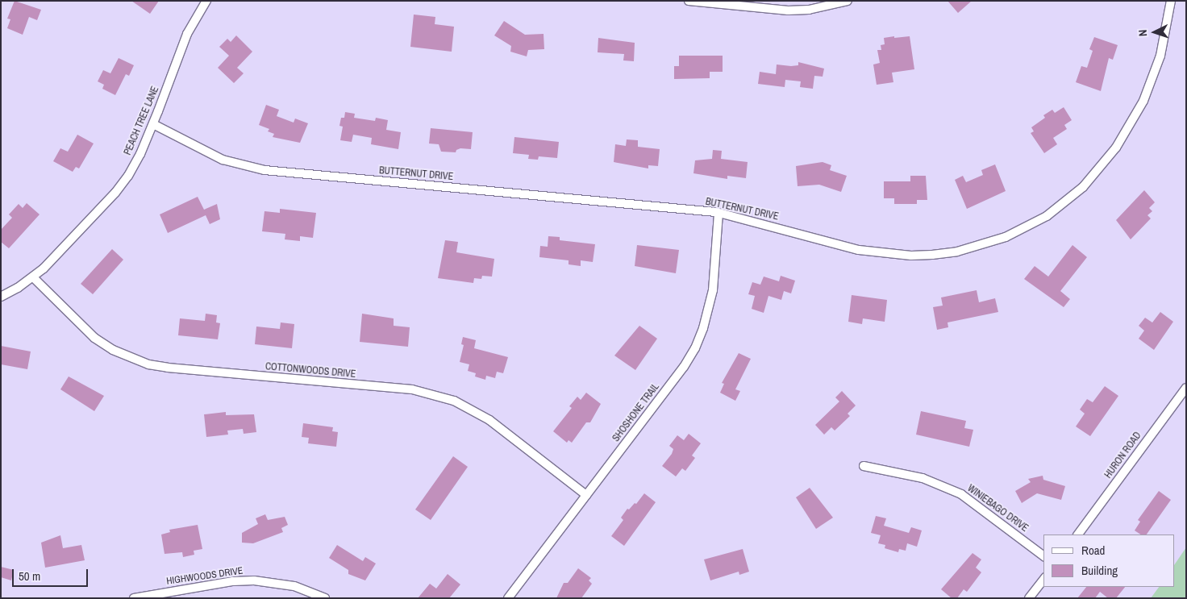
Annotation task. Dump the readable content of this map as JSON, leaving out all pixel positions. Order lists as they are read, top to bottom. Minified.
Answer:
{"streets":{"street":["PEACH TREE LANE","BUTTERNUT DRIVE","COTTONWOODS DRIVE","SHOSHONE TRAIL","HURON ROAD","WINIEBAGO DRIVE","HIGHWOODS DRIVE"]},"crossings":[["PEACH TREE LANE","BUTTERNUT DRIVE"],["PEACH TREE LANE","COTTONWOODS DRIVE"],["BUTTERNUT DRIVE","SHOSHONE TRAIL"],["COTTONWOODS DRIVE","SHOSHONE TRAIL"]],"legend":["Road","Building"],"scale_bar":"50 m","north":"left"}
